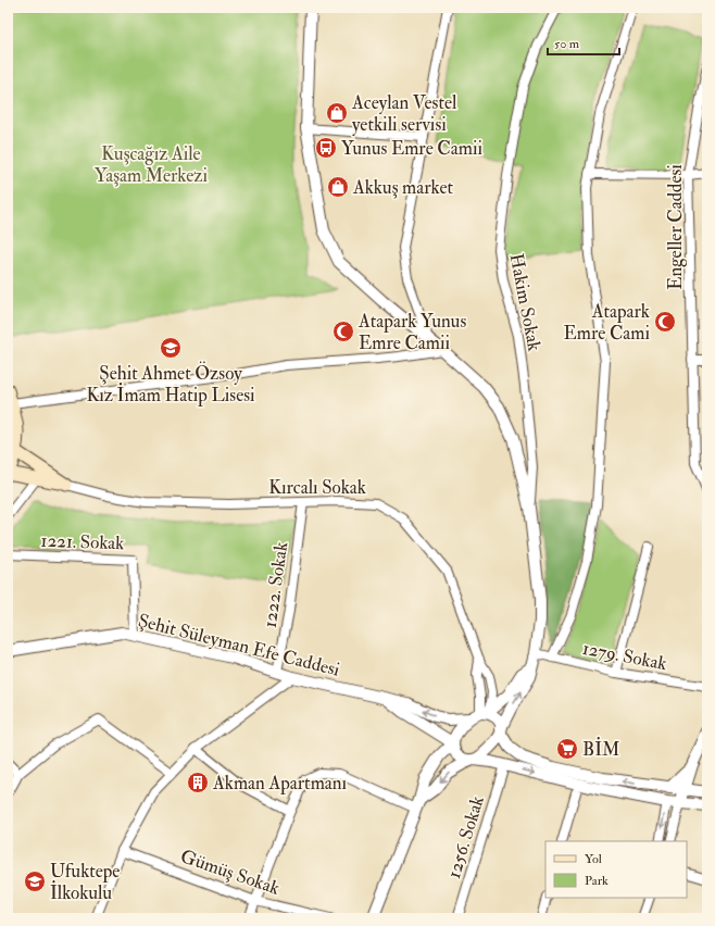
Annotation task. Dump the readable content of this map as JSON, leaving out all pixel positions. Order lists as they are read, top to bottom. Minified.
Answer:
{"streets":{"street":["Engeller Caddesi","Hakim Sokak","Kırcalı Sokak","1221. Sokak","1222. Sokak","Şehit Süleyman Efe Caddesi","1279. Sokak","1256. Sokak","Gümüş Sokak"]},"crossings":[["Kırcalı Sokak","1222. Sokak"],["Kırcalı Sokak","Şehit Süleyman Efe Caddesi"],["1221. Sokak","Şehit Süleyman Efe Caddesi"],["1222. Sokak","Şehit Süleyman Efe Caddesi"]],"parks":["Kuşcağız Aile Yaşam Merkezi"],"places":{"shop":["Aceylan Vestel yetkili servisi","Akkuş market"],"bus stop":["Yunus Emre Camii"],"mosque":["Atapark Emre Cami","Atapark Yunus Emre Camii"],"school or university":["Şehit Ahmet Özsoy Kız İmam Hatip Lisesi","Ufuktepe İlkokulu"],"supermarket":["BİM"],"building":["Akman Apartmanı"]},"legend":["Yol","Park"],"scale_bar":"50 m"}
